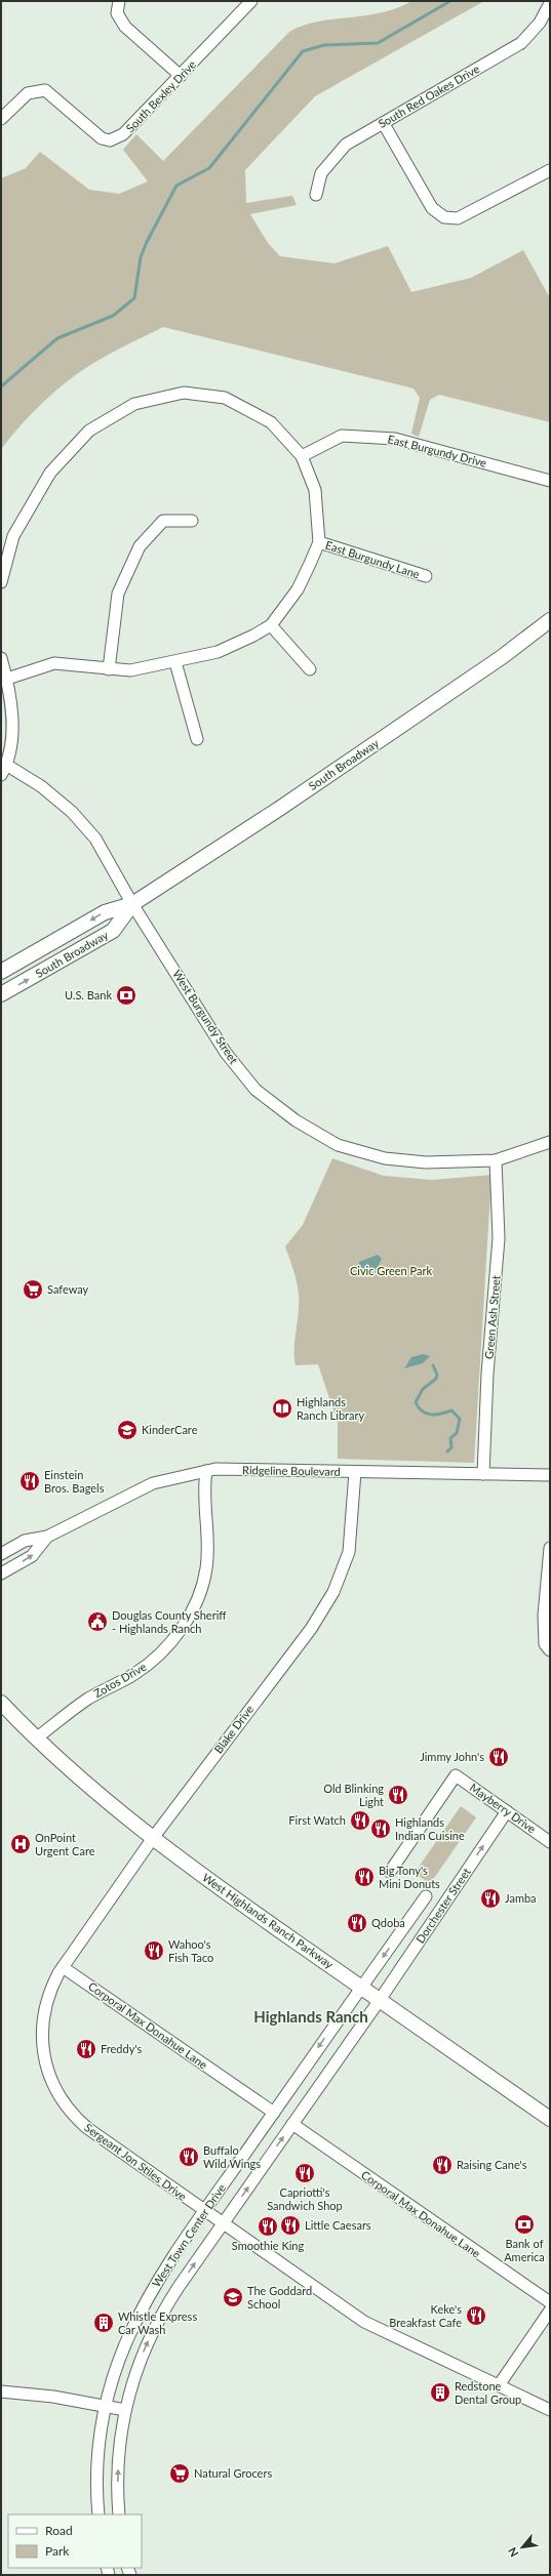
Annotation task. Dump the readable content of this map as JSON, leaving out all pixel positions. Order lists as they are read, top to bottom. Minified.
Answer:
{"streets":{"main road":["South Broadway","West Highlands Ranch Parkway"],"street":["South Bexley Drive","South Red Oakes Drive","East Burgundy Drive","East Burgundy Lane","West Burgundy Street","Green Ash Street","Ridgeline Boulevard","Zotos Drive","Blake Drive","Mayberry Drive","Dorchester Street","Corporal Max Donahue Lane","Sergeant Jon Stiles Drive","West Town Center Drive"]},"crossings":[["South Broadway","West Burgundy Street"],["West Burgundy Street","Green Ash Street"],["Green Ash Street","Ridgeline Boulevard"],["Ridgeline Boulevard","Zotos Drive"],["Ridgeline Boulevard","Blake Drive"],["Zotos Drive","West Highlands Ranch Parkway"],["Blake Drive","West Highlands Ranch Parkway"],["Blake Drive","Corporal Max Donahue Lane"],["Blake Drive","Sergeant Jon Stiles Drive"],["Mayberry Drive","Dorchester Street"],["Dorchester Street","West Highlands Ranch Parkway"],["Dorchester Street","West Town Center Drive"],["West Highlands Ranch Parkway","West Town Center Drive"],["Corporal Max Donahue Lane","Sergeant Jon Stiles Drive"],["Corporal Max Donahue Lane","West Town Center Drive"],["Sergeant Jon Stiles Drive","West Town Center Drive"]],"districts":["Highlands Ranch"],"parks":["Civic Green Park"],"places":{"bank":["U.S. Bank","Bank of America"],"supermarket":["Safeway","Natural Grocers"],"library":["Highlands Ranch Library"],"school or university":["KinderCare","The Goddard School"],"restaurant":["Einstein Bros. Bagels","Jimmy John's","Old Blinking Light","First Watch","Highlands Indian Cuisine","Big Tony's Mini Donuts","Jamba","Qdoba","Wahoo's Fish Taco","Freddy's","Buffalo Wild Wings","Raising Cane's","Capriotti's Sandwich Shop","Little Caesars","Smoothie King","Keke's Breakfast Cafe"],"public building":["Douglas County Sheriff - Highlands Ranch"],"hospital":["OnPoint Urgent Care"],"building":["Whistle Express Car Wash","Redstone Dental Group"]},"legend":["Road","Park"],"north":"bottom left"}
